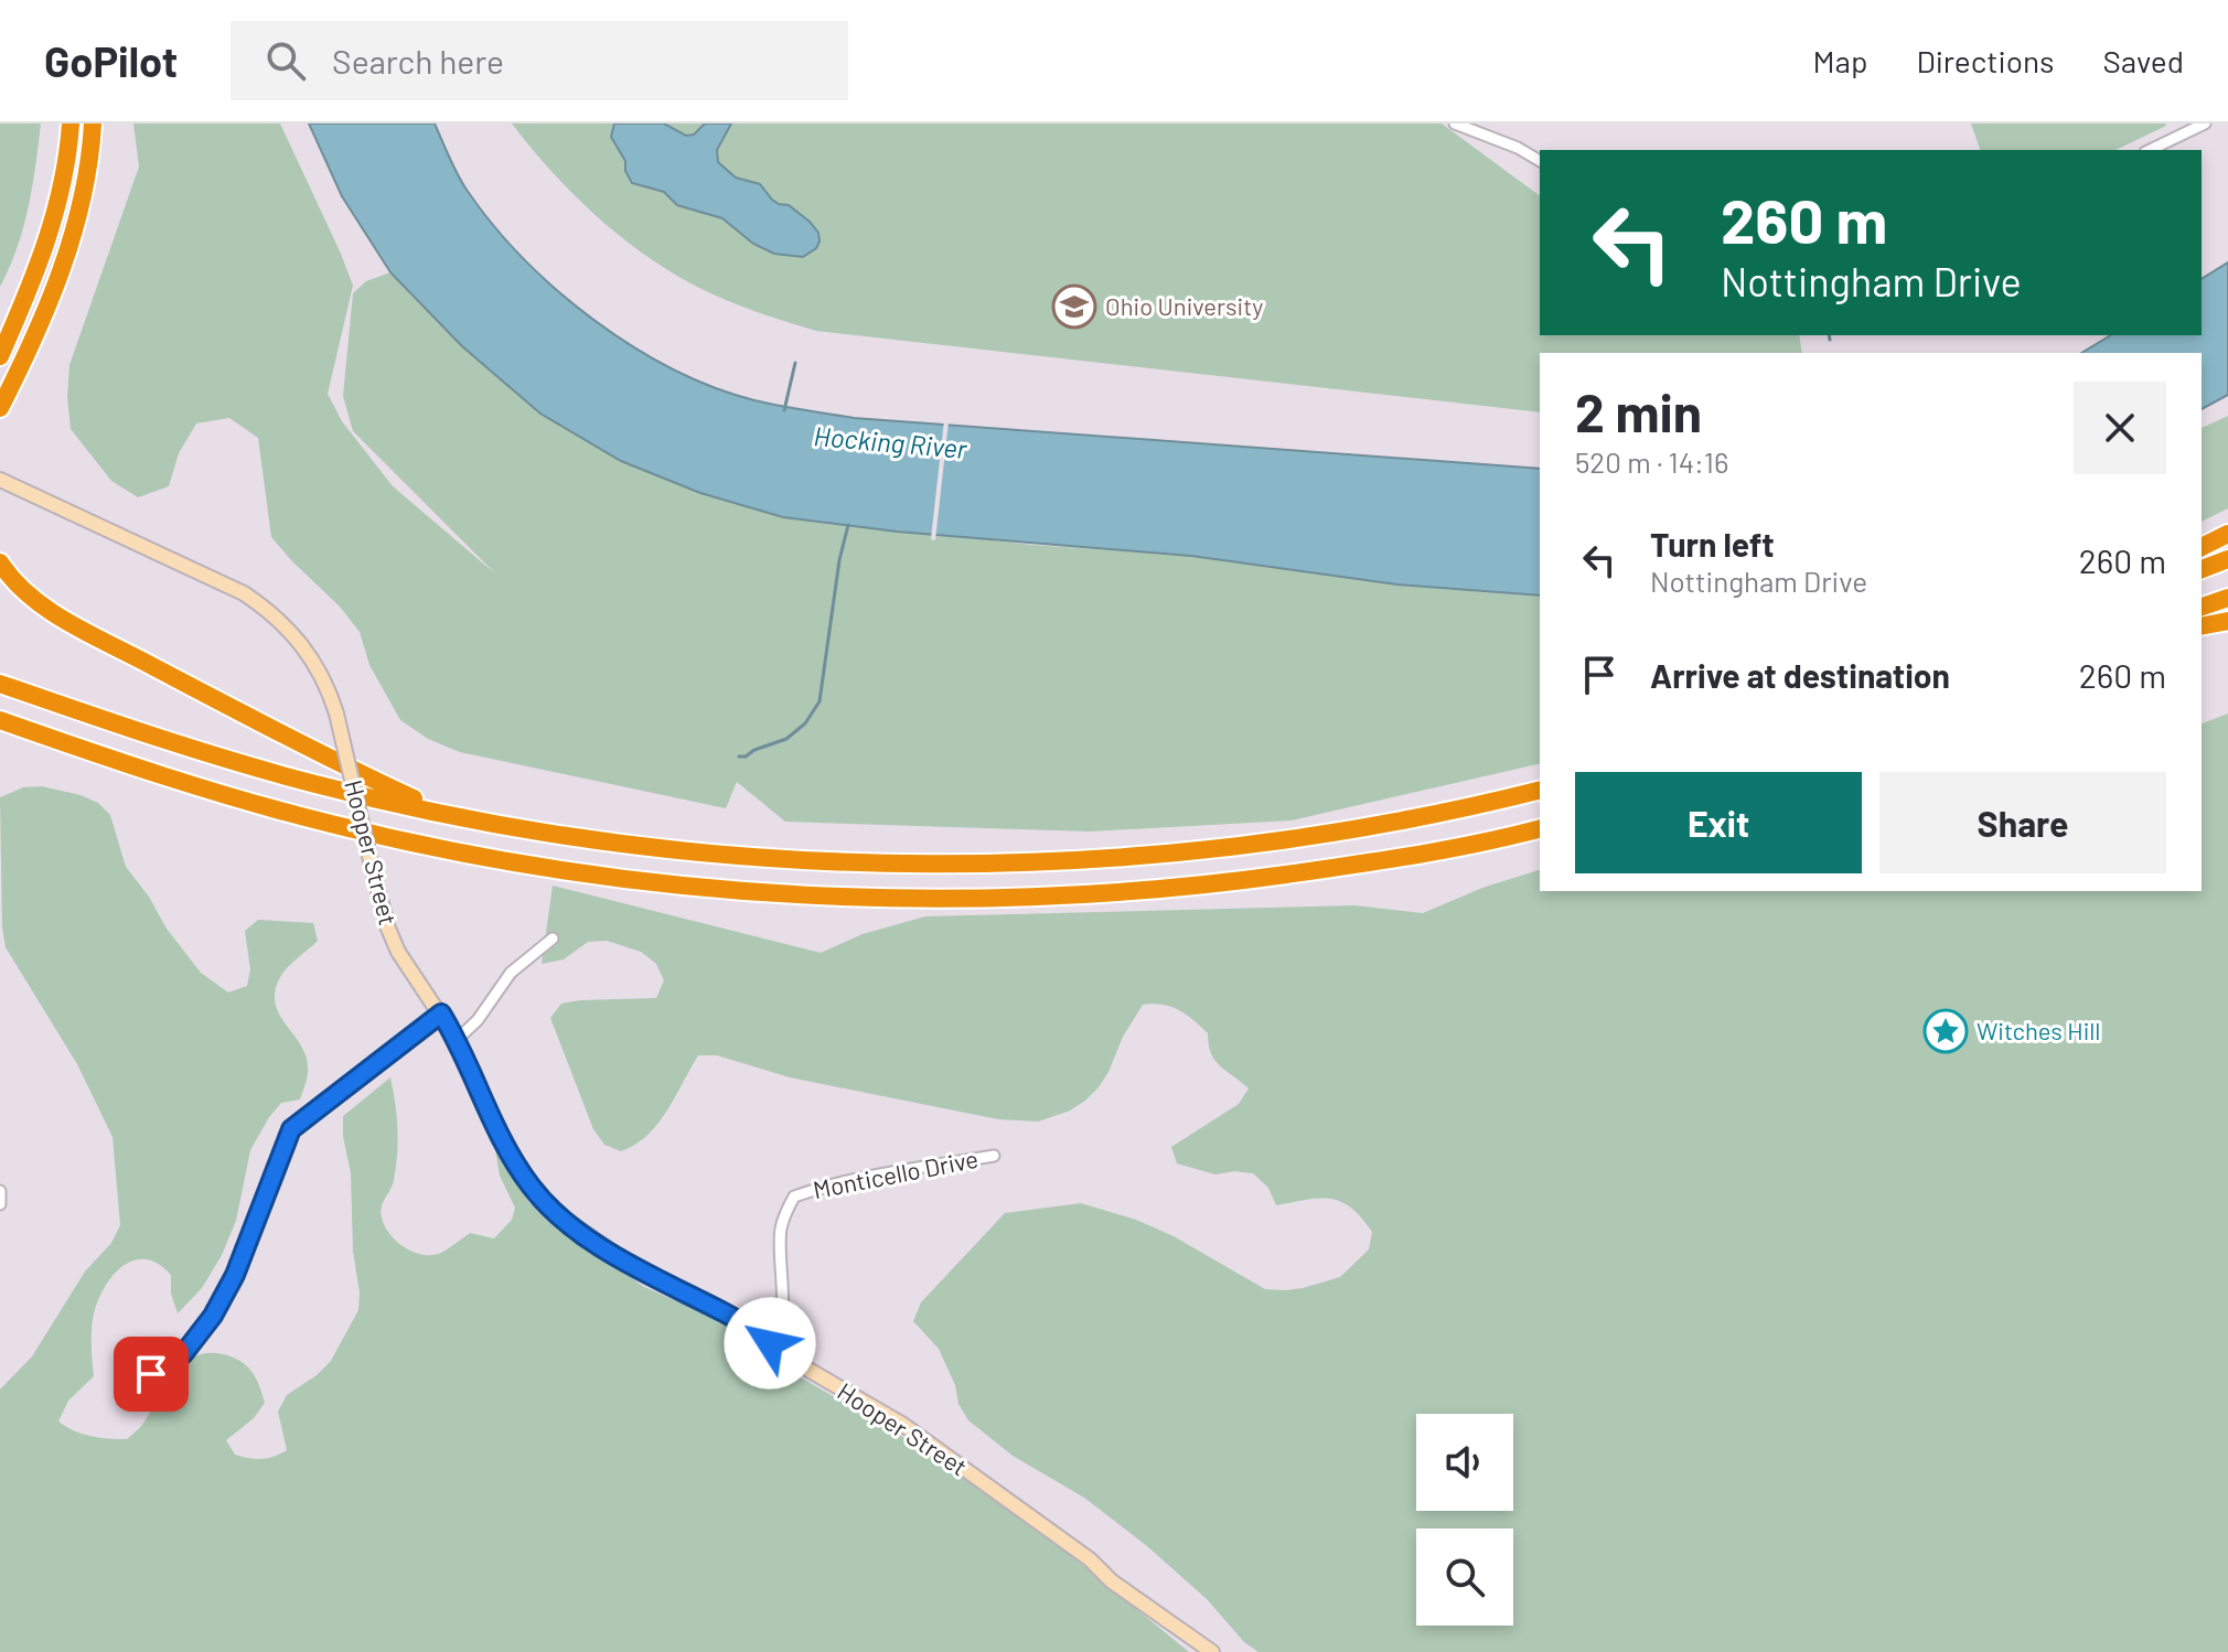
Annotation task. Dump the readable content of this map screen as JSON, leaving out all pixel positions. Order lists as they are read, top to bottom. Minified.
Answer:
{"streets":{"street":["Hooper Street","Monticello Drive"]},"crossings":[["Hooper Street","Monticello Drive"]],"water":["Hocking River"],"places":{"school or university":["Ohio University"],"place":["Witches Hill"]},"page":{"header":"GoPilot","search":"Search here","nav":["Map","Directions","Saved"],"turn":["260 m","Nottingham Drive"],"heading":["2 min","520 m · 14:16"],"list":[{"name":"Turn left","note":"Nottingham Drive","value":"260 m"},{"name":"Arrive at destination","value":"260 m"}],"buttons":["Exit","Share"]}}
